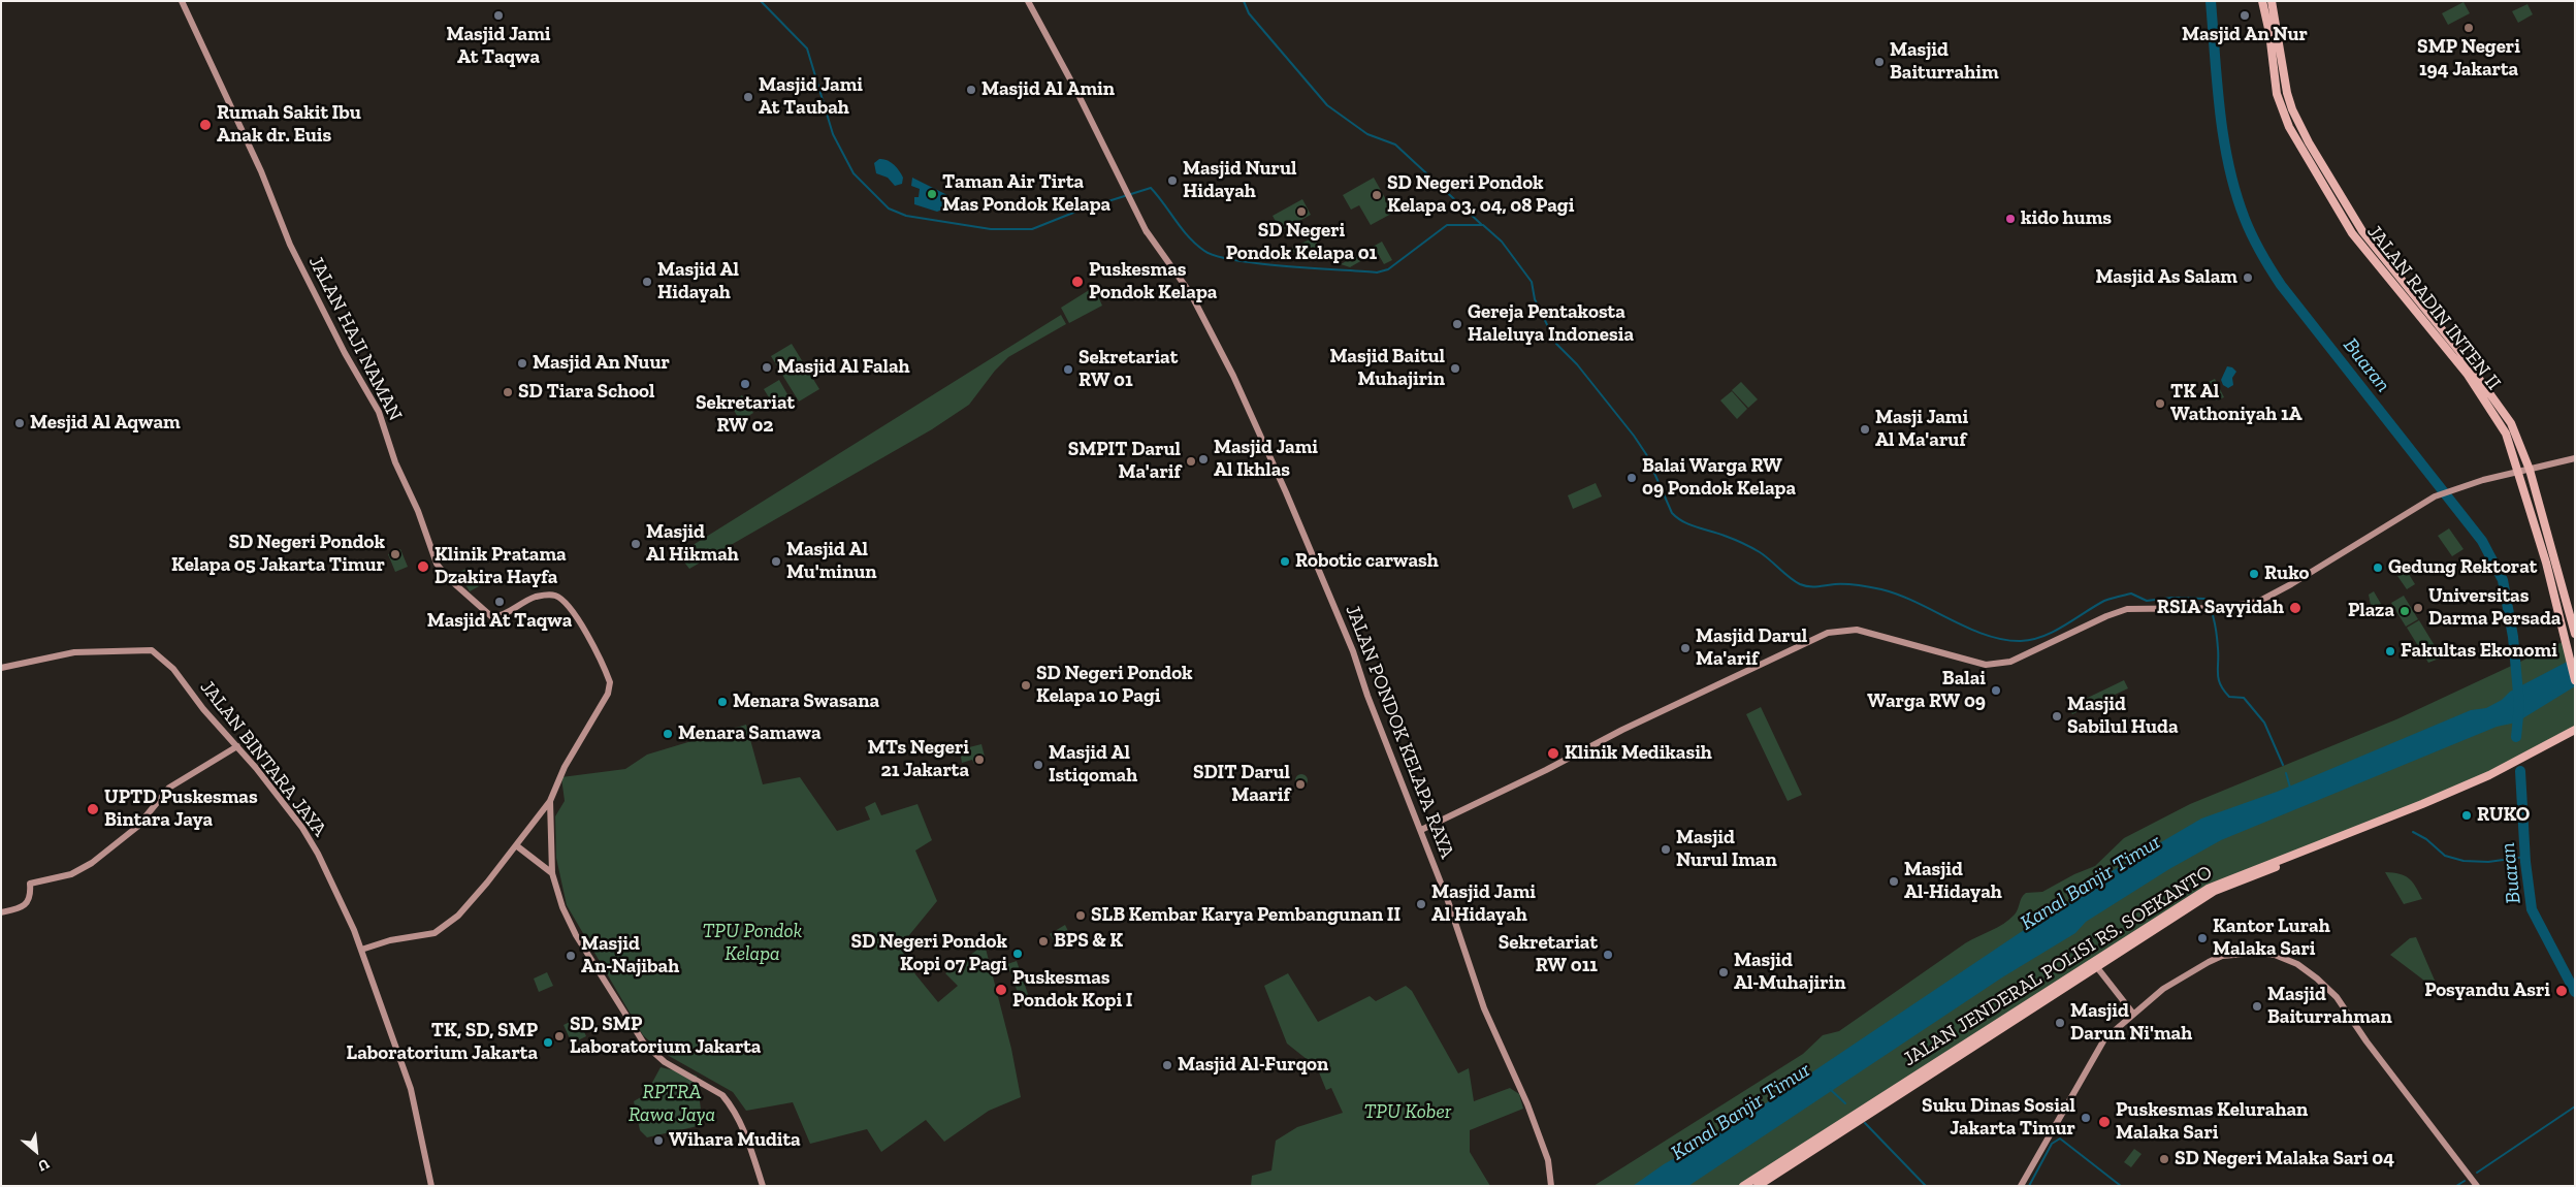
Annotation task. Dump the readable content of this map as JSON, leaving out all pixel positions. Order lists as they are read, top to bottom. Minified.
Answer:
{"streets":{"main road":["JALAN RADIN INTEN II","JALAN JENDERAL POLISI RS. SOEKANTO"],"street":["JALAN HAJI NAMAN","JALAN PONDOK KELAPA RAYA","JALAN BINTARA JAYA"]},"crossings":[["JALAN HAJI NAMAN","JALAN BINTARA JAYA"]],"water":["Buaran","Kanal Banjir Timur"],"parks":["TPU Pondok Kelapa","RPTRA Rawa Jaya","TPU Kober"],"places":["Masjid Jami At Taqwa","Masjid An Nur","SMP Negeri 194 Jakarta","Masjid Baiturrahim","Masjid Al Amin","Masjid Jami At Taubah","Rumah Sakit Ibu Anak dr. Euis","Masjid Nurul Hidayah","Taman Air Tirta Mas Pondok Kelapa","SD Negeri Pondok Kelapa 03, 04, 08 Pagi","SD Negeri Pondok Kelapa 01","kido hums","Masjid As Salam","Masjid Al Hidayah","Puskesmas Pondok Kelapa","Gereja Pentakosta Haleluya Indonesia","Masjid An Nuur","Masjid Al Falah","Masjid Baitul Muhajirin","Sekretariat RW 01","Sekretariat RW 02","SD Tiara School","TK Al Wathoniyah 1A","Mesjid Al Aqwam","Masji Jami Al Ma'aruf","Masjid Jami Al Ikhlas","SMPIT Darul Ma'arif","Balai Warga RW 09 Pondok Kelapa","Masjid Al Hikmah","SD Negeri Pondok Kelapa 05 Jakarta Timur","Masjid Al Mu'minun","Robotic carwash","Klinik Pratama Dzakira Hayfa","Gedung Rektorat","Ruko","Masjid At Taqwa","RSIA Sayyidah","Universitas Darma Persada","Plaza","Masjid Darul Ma'arif","Fakultas Ekonomi","SD Negeri Pondok Kelapa 10 Pagi","Balai Warga RW 09","Menara Swasana","Masjid Sabilul Huda","Menara Samawa","Klinik Medikasih","MTs Negeri 21 Jakarta","Masjid Al Istiqomah","SDIT Darul Maarif","UPTD Puskesmas Bintara Jaya","RUKO","Masjid Nurul Iman","Masjid Al-Hidayah","Masjid Jami Al Hidayah","SLB Kembar Karya Pembangunan II","Kantor Lurah Malaka Sari","BPS & K","SD Negeri Pondok Kopi 07 Pagi","Sekretariat RW 011","Masjid An-Najibah","Masjid Al-Muhajirin","Puskesmas Pondok Kopi I","Posyandu Asri","Masjid Baiturrahman","Masjid Darun Ni'mah","SD, SMP Laboratorium Jakarta","TK, SD, SMP Laboratorium Jakarta","Masjid Al-Furqon","Suku Dinas Sosial Jakarta Timur","Puskesmas Kelurahan Malaka Sari","Wihara Mudita","SD Negeri Malaka Sari 04"],"north":"bottom right"}
